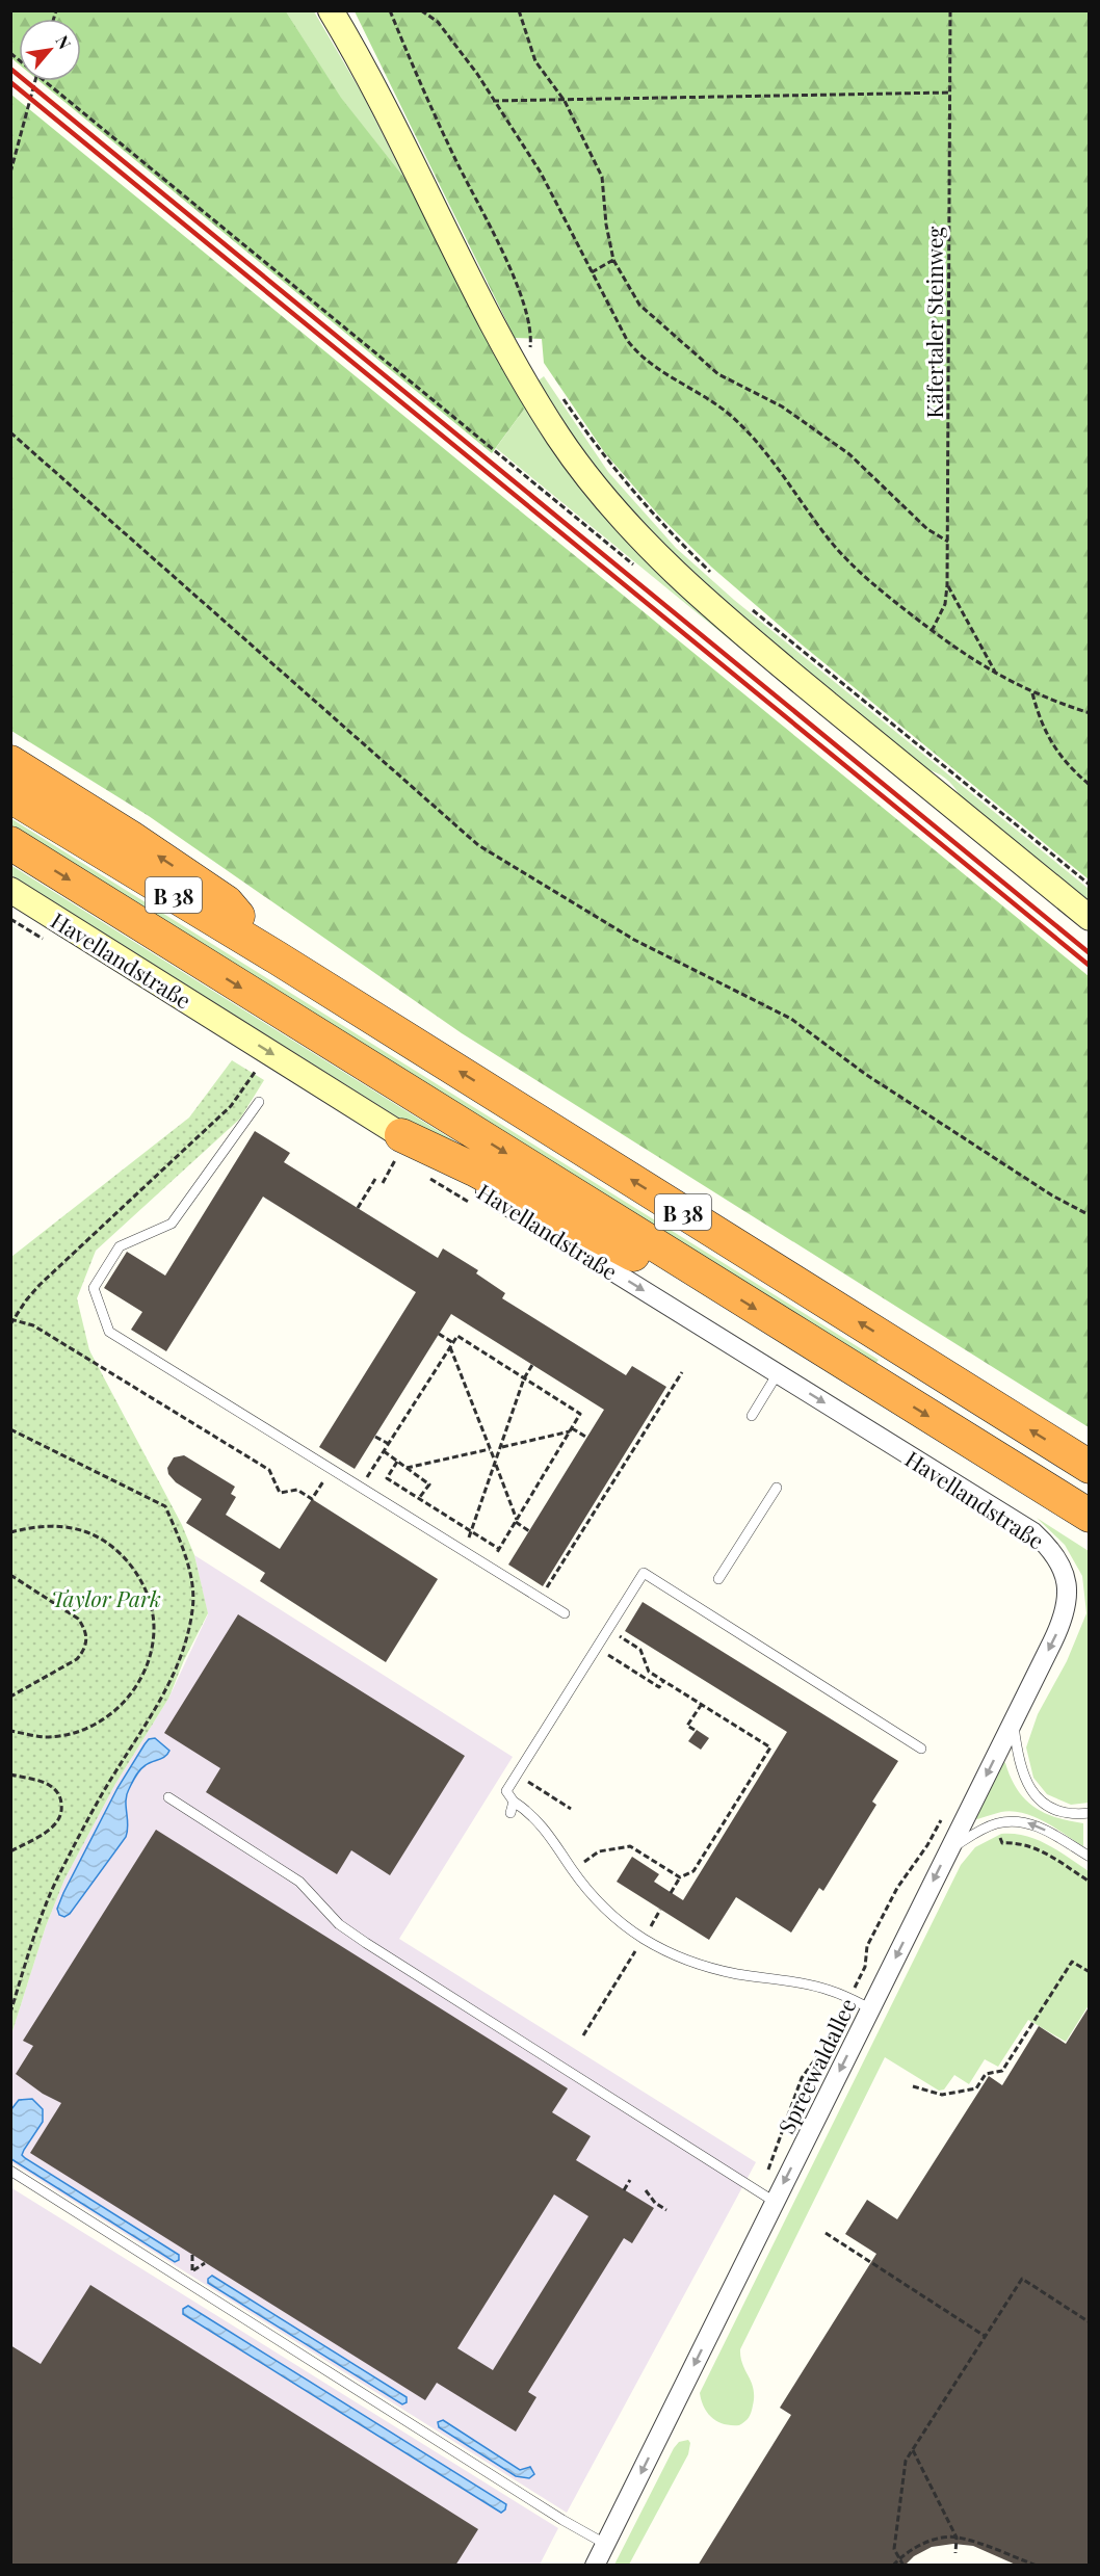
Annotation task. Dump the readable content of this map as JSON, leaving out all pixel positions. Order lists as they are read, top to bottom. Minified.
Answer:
{"streets":{"highway":["B 38"],"main road":["Havellandstraße"],"street":["Spreewaldallee"],"path":["Käfertaler Steinweg"]},"crossings":[["Havellandstraße","Spreewaldallee"]],"one_way":["Havellandstraße","Spreewaldallee"],"parks":["Taylor Park"],"north":"top right"}
